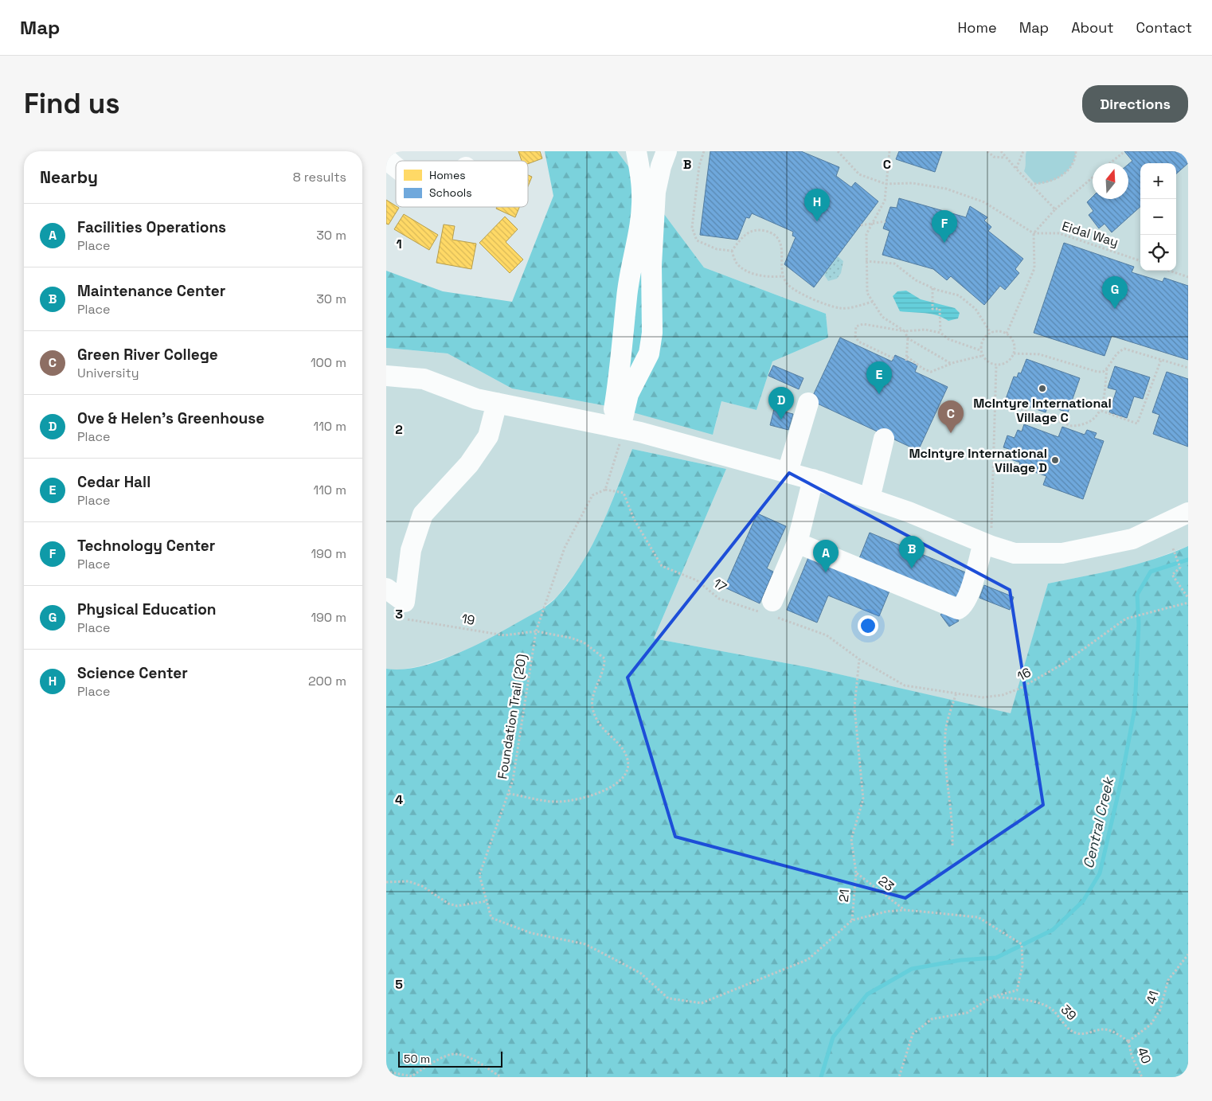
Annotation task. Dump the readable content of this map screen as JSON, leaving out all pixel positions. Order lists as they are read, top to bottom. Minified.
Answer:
{"streets":{"path":["Eidal Way","17","19","16","Foundation Trail (20)","23","21","41","39","40"]},"crossings":[["17","16"],["17","Foundation Trail (20)"],["17","21"],["19","Foundation Trail (20)"],["16","21"],["Foundation Trail (20)","21"],["23","21"],["41","39"],["41","40"],["39","40"]],"water":["Central Creek"],"places":["McIntyre International Village C","McIntyre International Village D"],"legend":["Homes","Schools"],"scale_bar":"50 m","north":"top","page":{"header":"Map","nav":["Home","Map","About","Contact"],"buttons":"Directions","title":"Find us","heading":["Nearby","8 results"],"map_buttons":["+","−"],"pins":["H","F","G","E","D","C","B","A"],"list":[{"mark":"A","name":"Facilities Operations","note":"Place","value":"30 m"},{"mark":"B","name":"Maintenance Center","note":"Place","value":"30 m"},{"mark":"C","name":"Green River College","note":"University","value":"100 m"},{"mark":"D","name":"Ove & Helen's Greenhouse","note":"Place","value":"110 m"},{"mark":"E","name":"Cedar Hall","note":"Place","value":"110 m"},{"mark":"F","name":"Technology Center","note":"Place","value":"190 m"},{"mark":"G","name":"Physical Education","note":"Place","value":"190 m"},{"mark":"H","name":"Science Center","note":"Place","value":"200 m"}],"scale":"50 m"},"grid":{"columns":["B","C"],"rows":["1","2","3","4","5"]}}
